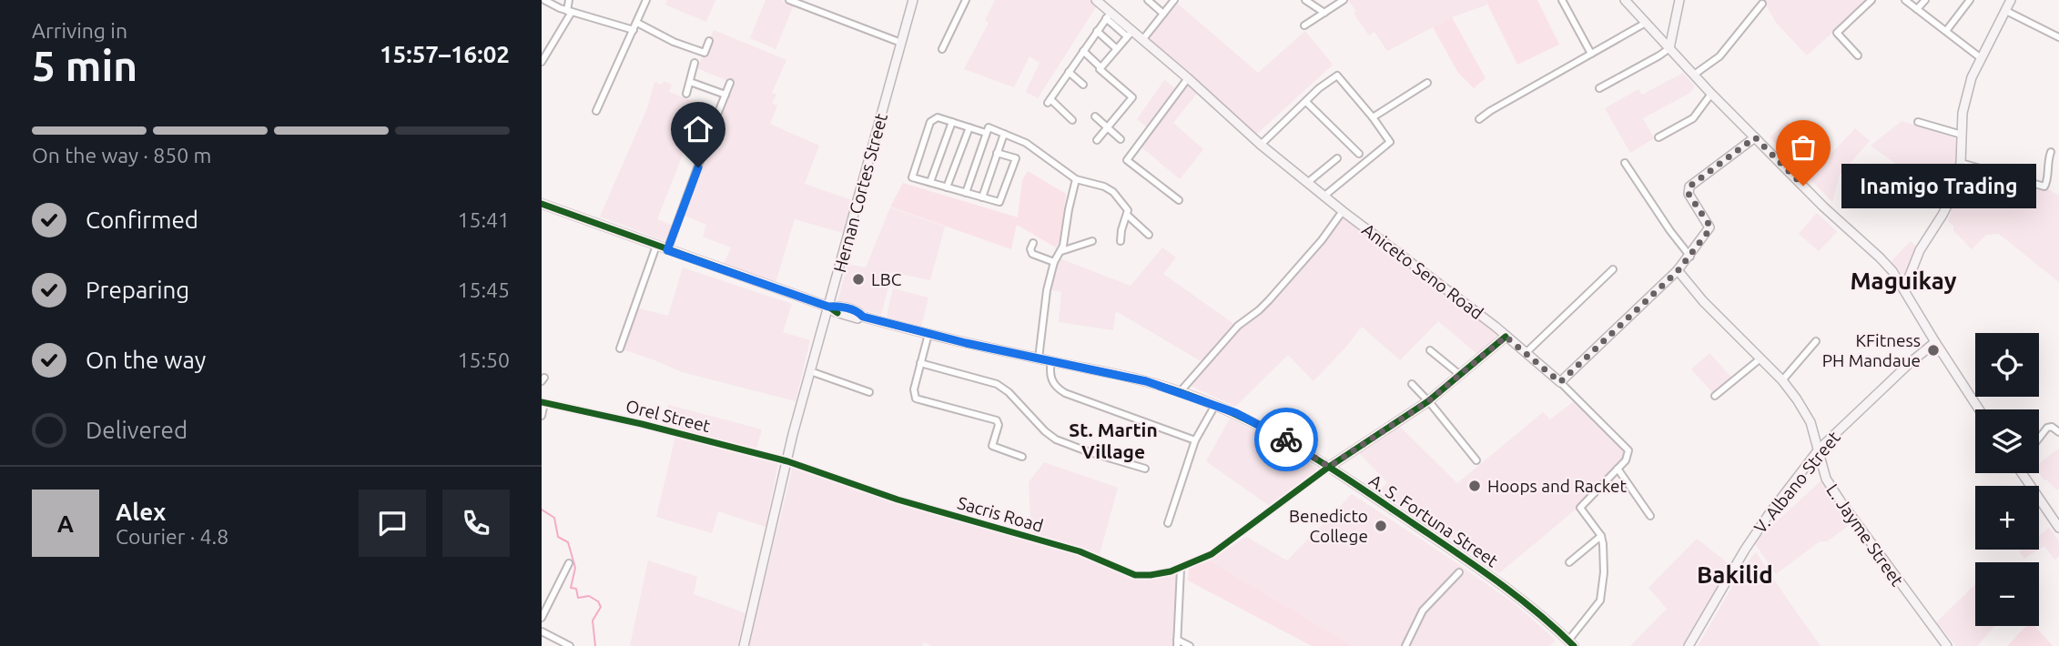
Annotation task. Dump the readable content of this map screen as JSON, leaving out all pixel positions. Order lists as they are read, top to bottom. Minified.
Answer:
{"streets":{"main road":["Hernan Cortes Street","Aniceto Seno Road","V. Albano Street","A. S. Fortuna Street","L. Jayme Street"],"street":["Orel Street","Sacris Road"]},"crossings":[["Hernan Cortes Street","Orel Street"],["Hernan Cortes Street","Sacris Road"],["Hernan Cortes Street","A. S. Fortuna Street"],["Orel Street","Sacris Road"],["V. Albano Street","L. Jayme Street"],["Sacris Road","A. S. Fortuna Street"]],"districts":["Maguikay","St. Martin Village","Bakilid"],"places":["Inamigo Trading","LBC","KFitness PH Mandaue","Hoops and Racket","Benedicto College"],"page":{"heading":["5 min","Arriving in","15:57–16:02"],"panel":["Alex","Courier · 4.8"],"bar":"On the way · 850 m","bubble":"Inamigo Trading","list":[["Confirmed","15:41"],["Preparing","15:45"],["On the way","15:50"],"Delivered"],"map_buttons":["+","−"],"round":"A"}}
